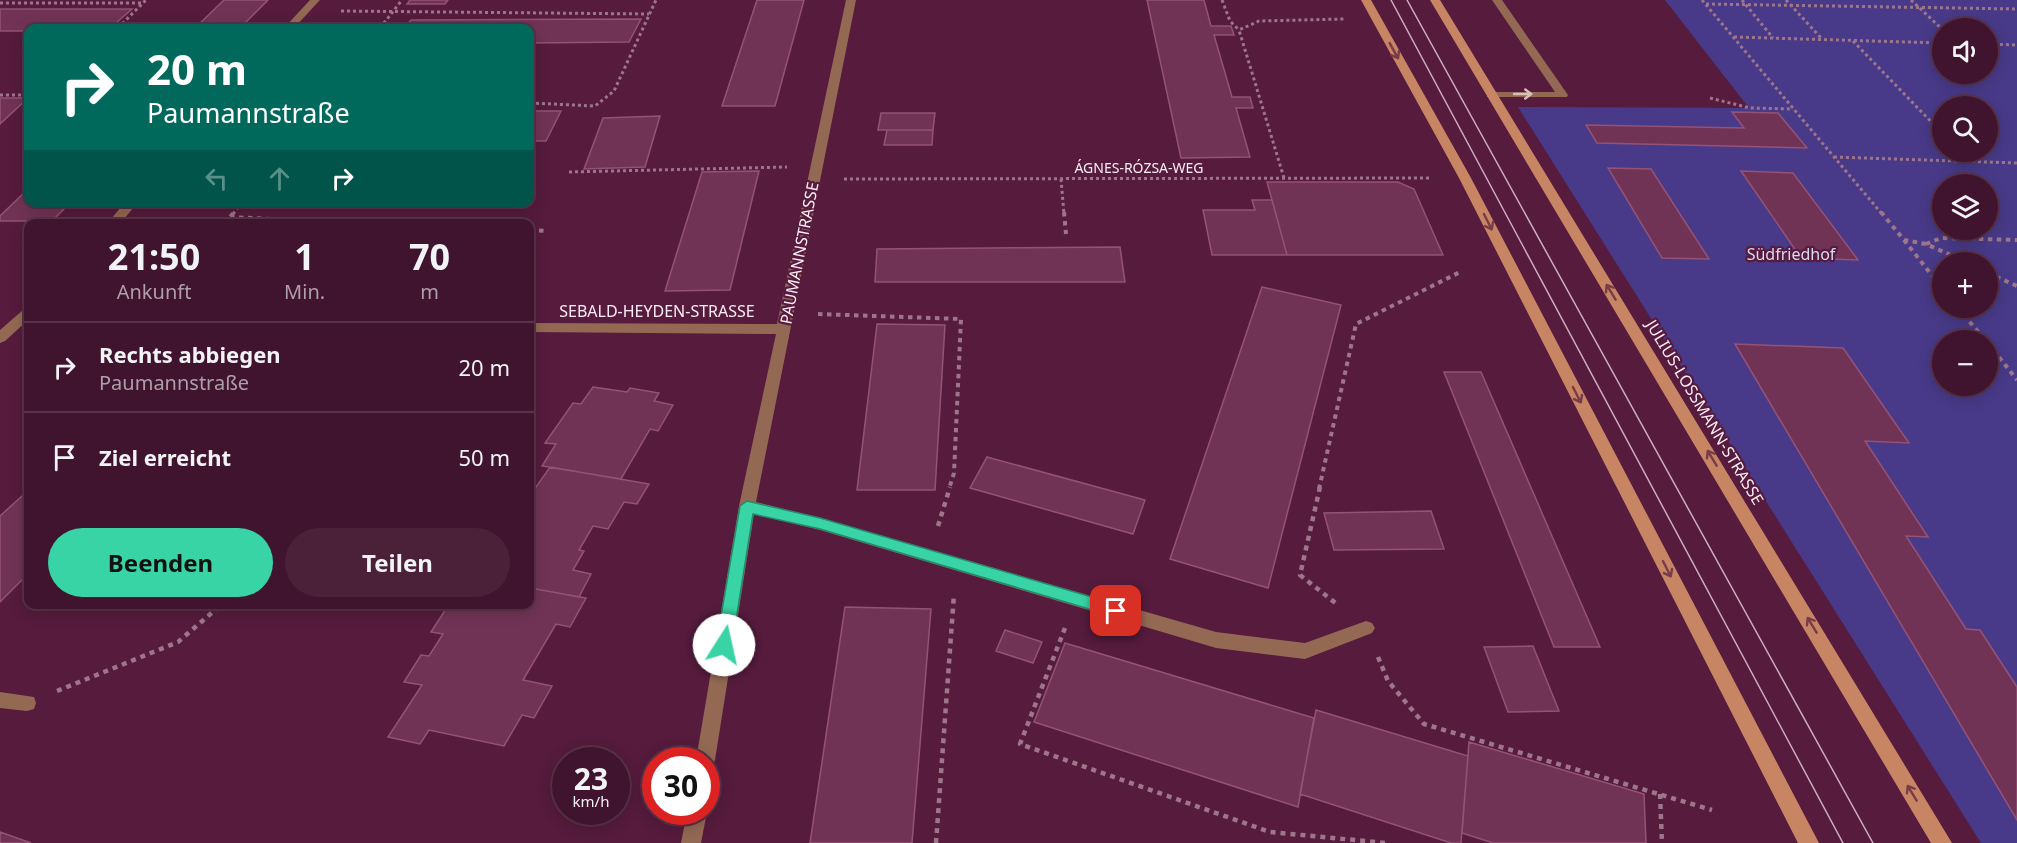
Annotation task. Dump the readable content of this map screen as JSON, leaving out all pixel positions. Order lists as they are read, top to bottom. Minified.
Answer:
{"streets":{"main road":["JULIUS-LOSSMANN-STRASSE"],"street":["PAUMANNSTRASSE","SEBALD-HEYDEN-STRASSE"],"path":["ÁGNES-RÓZSA-WEG"]},"crossings":[["ÁGNES-RÓZSA-WEG","PAUMANNSTRASSE"],["PAUMANNSTRASSE","SEBALD-HEYDEN-STRASSE"]],"parks":["Südfriedhof"],"page":{"map_buttons":["+","−"],"turn":["20 m","Paumannstraße"],"eta":["21:50","Ankunft","1","Min.","70","m"],"list":[{"name":"Rechts abbiegen","note":"Paumannstraße","value":"20 m"},{"name":"Ziel erreicht","value":"50 m"}],"buttons":["Beenden","Teilen"],"speed":"23 km/h","limit":"30"}}
